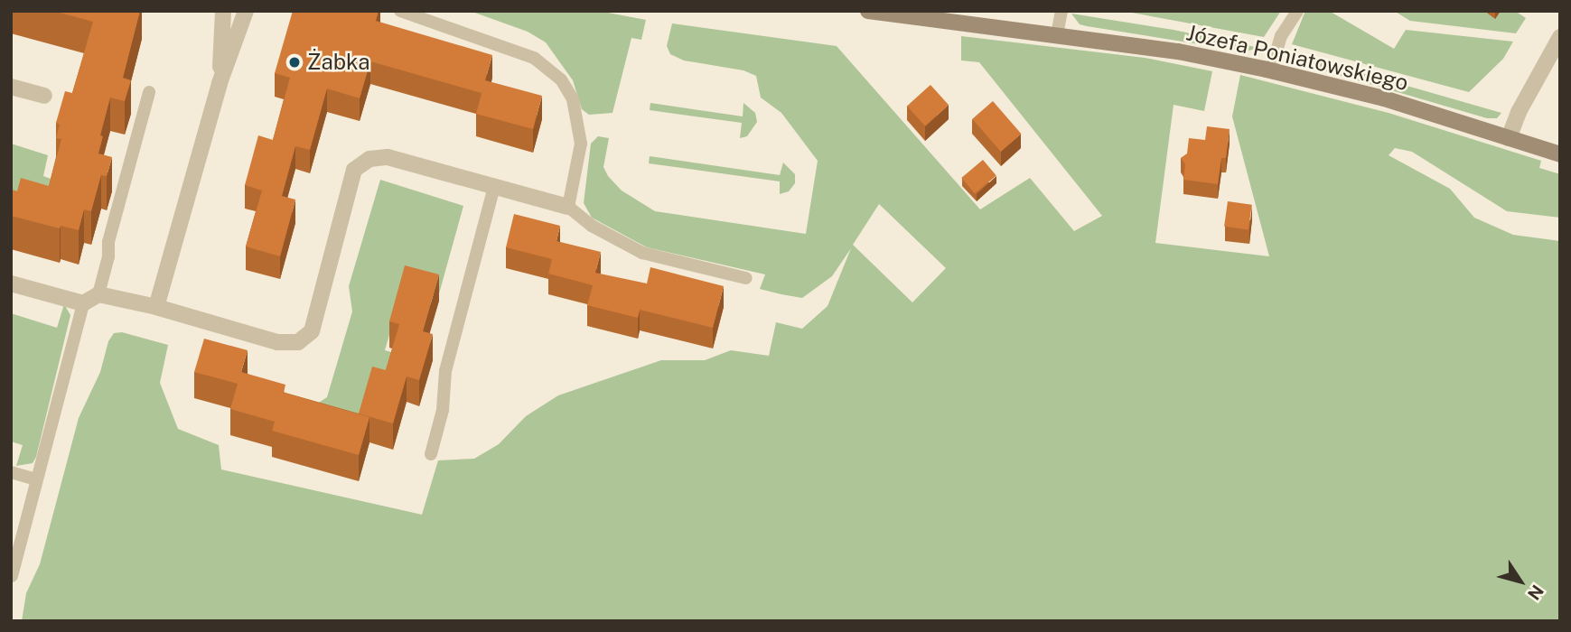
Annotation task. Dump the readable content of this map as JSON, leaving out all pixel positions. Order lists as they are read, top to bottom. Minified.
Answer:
{"streets":{"street":["Józefa Poniatowskiego"]},"places":["Żabka"],"north":"bottom right"}
